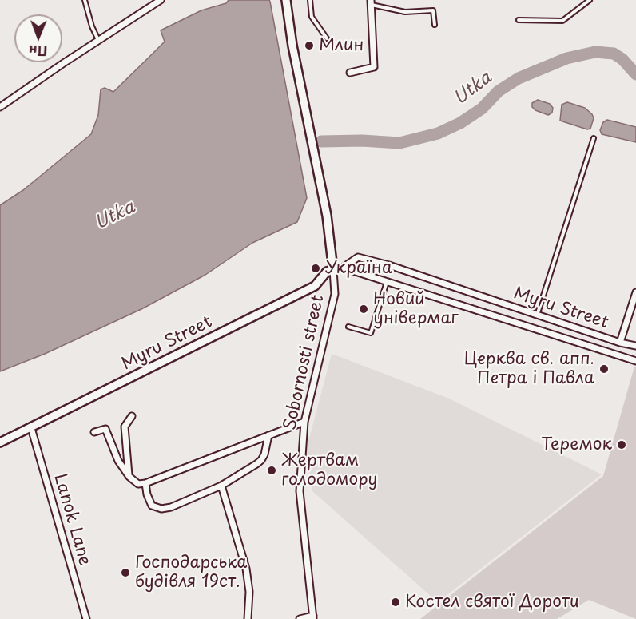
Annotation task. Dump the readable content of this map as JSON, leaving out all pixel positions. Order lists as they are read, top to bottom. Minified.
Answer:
{"streets":{"main road":["Myru Street","Sobornosti street"],"street":["Lanok Lane"]},"crossings":[["Myru Street","Sobornosti street"],["Myru Street","Lanok Lane"]],"water":["Utka"],"places":["Млин","Україна","Новий універмаг","Церква св. апп. Петра і Павла","Теремок","Жертвам голодомору","Господарська будівля 19ст.","Костел святої Дороти"],"north":"bottom"}
